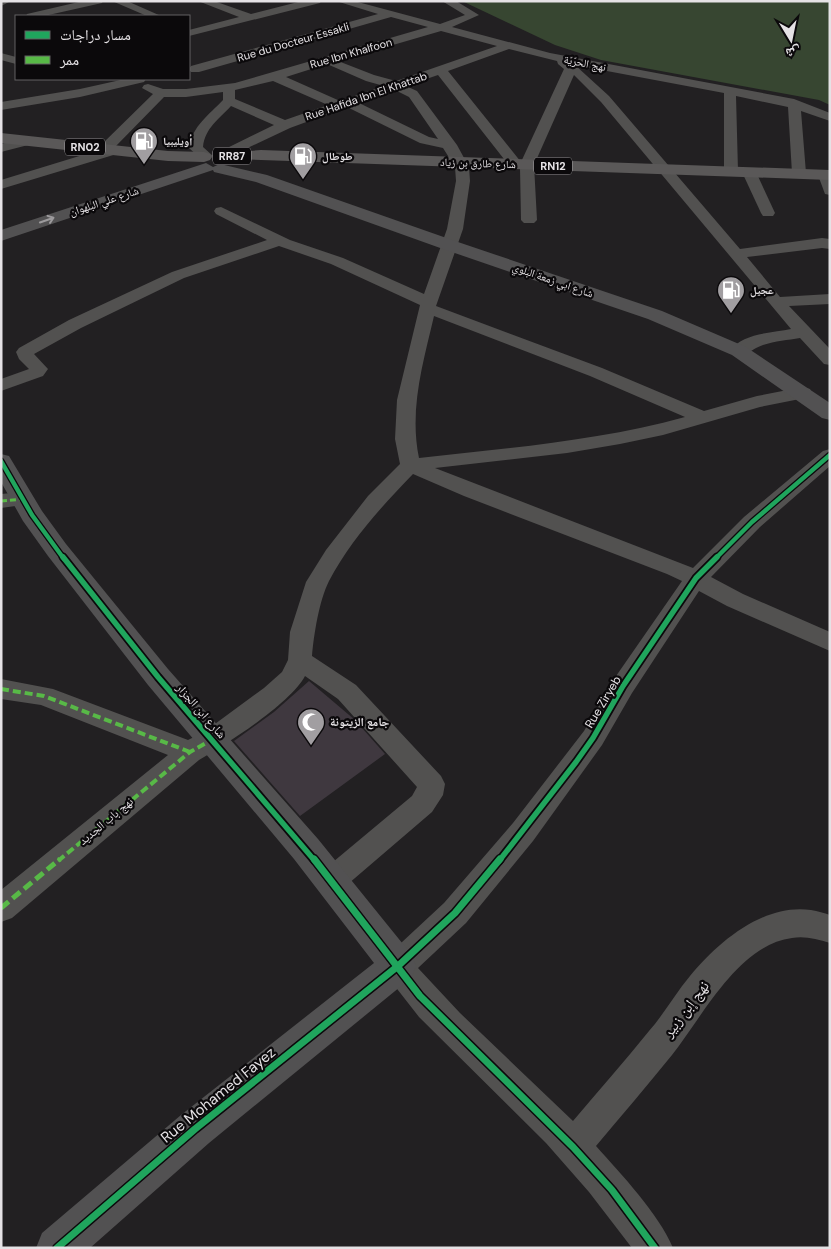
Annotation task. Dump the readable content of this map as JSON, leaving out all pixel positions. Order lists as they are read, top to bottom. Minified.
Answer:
{"streets":{"main road":["RN02","RR87","شارع طارق بن زياد","RN12"],"street":["Rue du Docteur Essakli","Rue Ibn Khalfoon","نهج الحرّيّة","Rue Hafida Ibn El Khattab","شارع علي البلهوان","شارع ابي زمعة البلوي","Rue Ziryeb","شارع ابن الجزار","نهج باب الجديد","نهج إبن زبير","Rue Mohamed Fayez"]},"crossings":[["Rue du Docteur Essakli","نهج الحرّيّة"],["Rue Ibn Khalfoon","نهج الحرّيّة"],["نهج الحرّيّة","Rue Hafida Ibn El Khattab"],["Rue Hafida Ibn El Khattab","RR87"],["Rue Hafida Ibn El Khattab","شارع طارق بن زياد"],["Rue Hafida Ibn El Khattab","شارع علي البلهوان"],["Rue Hafida Ibn El Khattab","شارع ابي زمعة البلوي"],["RN02","RR87"],["RR87","شارع طارق بن زياد"],["RR87","شارع علي البلهوان"],["RR87","شارع ابي زمعة البلوي"],["شارع طارق بن زياد","شارع علي البلهوان"],["شارع طارق بن زياد","شارع ابي زمعة البلوي"],["شارع علي البلهوان","شارع ابي زمعة البلوي"],["Rue Ziryeb","شارع ابن الجزار"],["Rue Ziryeb","Rue Mohamed Fayez"],["شارع ابن الجزار","نهج باب الجديد"],["شارع ابن الجزار","Rue Mohamed Fayez"]],"places":{"fuel station":["أويليبيا","طوطال","عجيل"],"mosque":["جامع الزيتونة"]},"legend":["مسار دراجات","ممر"],"north":"bottom"}
